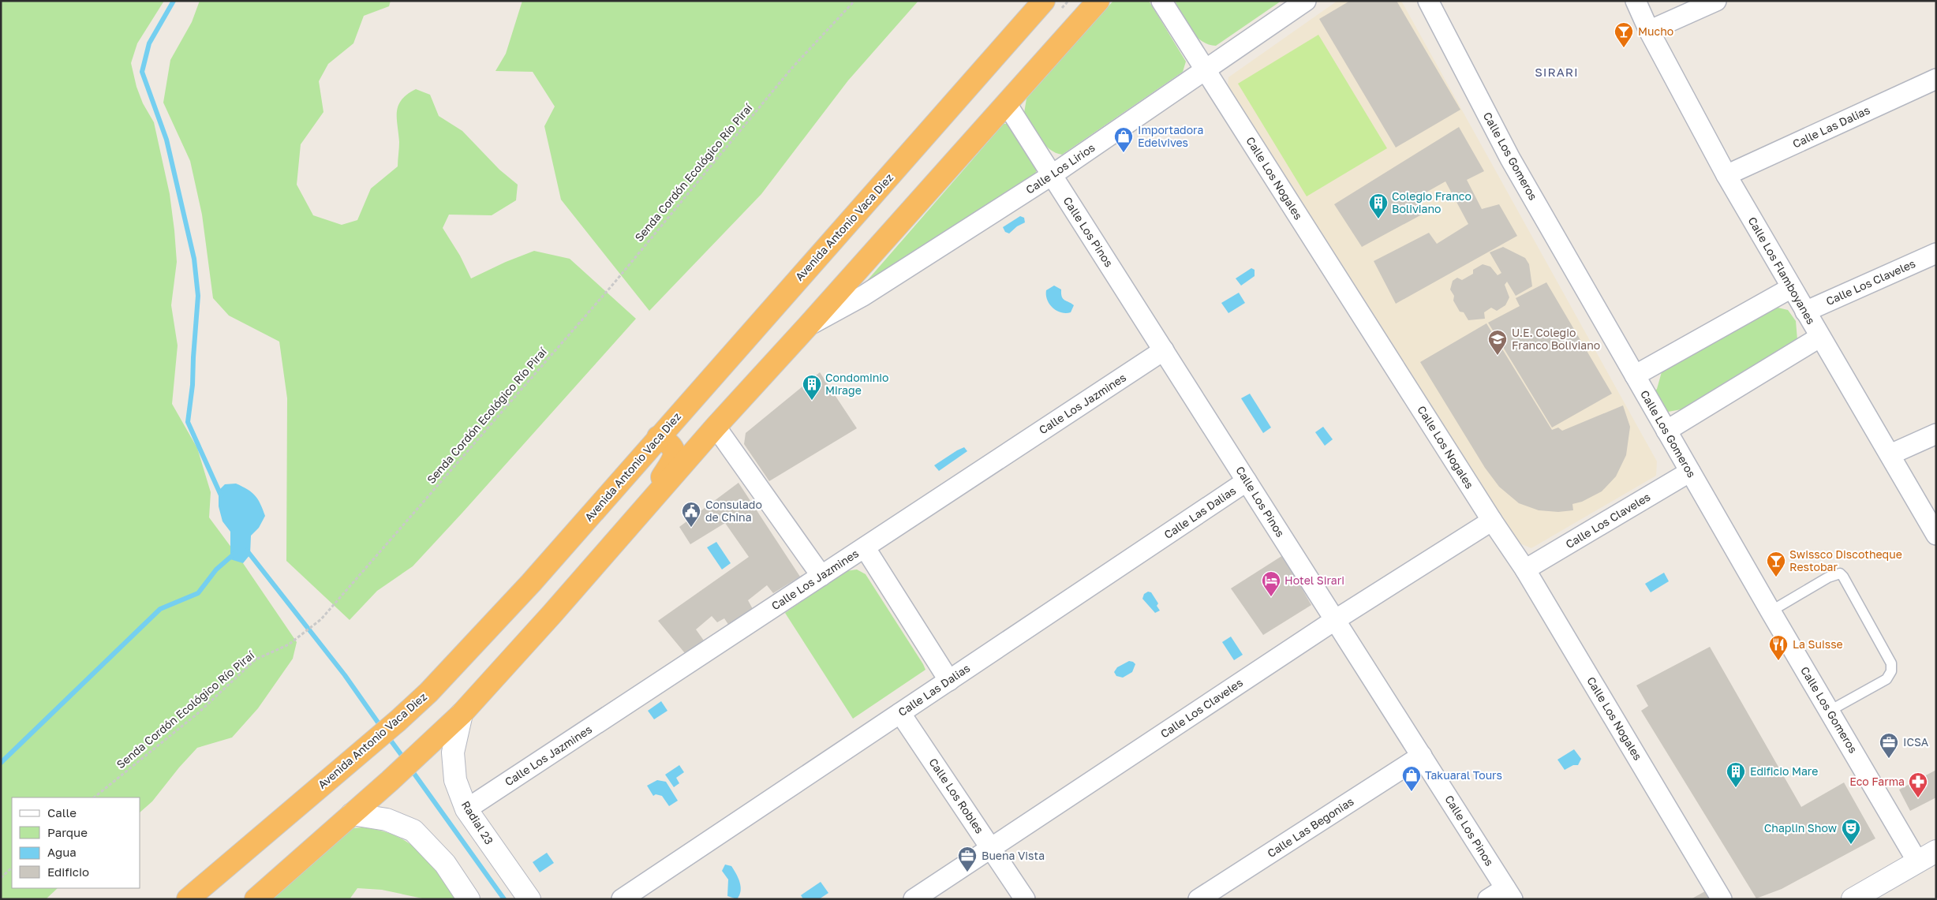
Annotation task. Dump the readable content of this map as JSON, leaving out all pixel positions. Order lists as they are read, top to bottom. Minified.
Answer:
{"streets":{"highway":["Avenida Antonio Vaca Diez"],"street":["Calle Las Dalias","Calle Los Gomeros","Calle Los Lirios","Calle Los Nogales","Calle Los Pinos","Calle Los Flamboyanes","Calle Los Claveles","Calle Los Jazmines","Calle Los Robles","Radial 23","Calle Las Begonias"],"path":["Senda Cordón Ecológico Río Piraí"]},"crossings":[["Calle Las Dalias","Calle Los Pinos"],["Calle Las Dalias","Calle Los Flamboyanes"],["Calle Las Dalias","Calle Los Robles"],["Calle Los Gomeros","Calle Los Claveles"],["Calle Los Lirios","Calle Los Nogales"],["Calle Los Lirios","Calle Los Pinos"],["Calle Los Nogales","Calle Los Claveles"],["Calle Los Pinos","Calle Los Claveles"],["Calle Los Pinos","Calle Los Jazmines"],["Calle Los Pinos","Calle Las Begonias"],["Calle Los Flamboyanes","Calle Los Claveles"],["Calle Los Claveles","Calle Los Robles"],["Calle Los Jazmines","Radial 23"]],"districts":["SIRARI"],"places":{"bar":["Mucho","Swissco Discotheque Restobar"],"shop":["Importadora Edelvives","Takuaral Tours"],"building":["Colegio Franco Boliviano","Condominio Mirage","Edificio Mare"],"school or university":["U.E. Colegio Franco Boliviano"],"public building":["Consulado de China"],"hotel":["Hotel Sirari"],"restaurant":["La Suisse"],"office":["ICSA","Buena Vista"],"pharmacy":["Eco Farma"],"theatre":["Chaplin Show"]},"legend":["Calle","Parque","Agua","Edificio"]}
